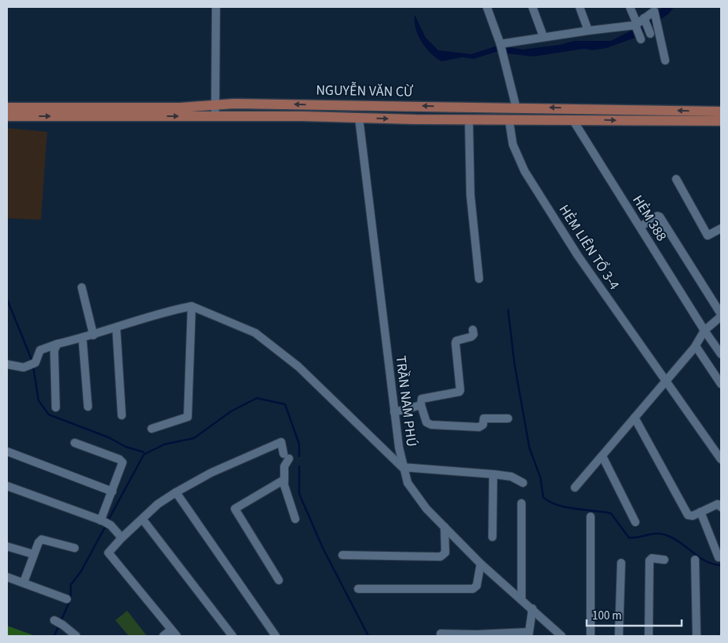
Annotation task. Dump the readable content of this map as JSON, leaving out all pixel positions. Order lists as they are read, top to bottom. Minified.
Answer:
{"streets":{"main road":["NGUYỄN VĂN CỪ"],"street":["HẺM 388","HẺM LIÊN TỔ 3-4","TRẦN NAM PHÚ"]},"crossings":[["NGUYỄN VĂN CỪ","HẺM 388"],["NGUYỄN VĂN CỪ","HẺM LIÊN TỔ 3-4"],["NGUYỄN VĂN CỪ","TRẦN NAM PHÚ"]],"scale_bar":"100 m"}
